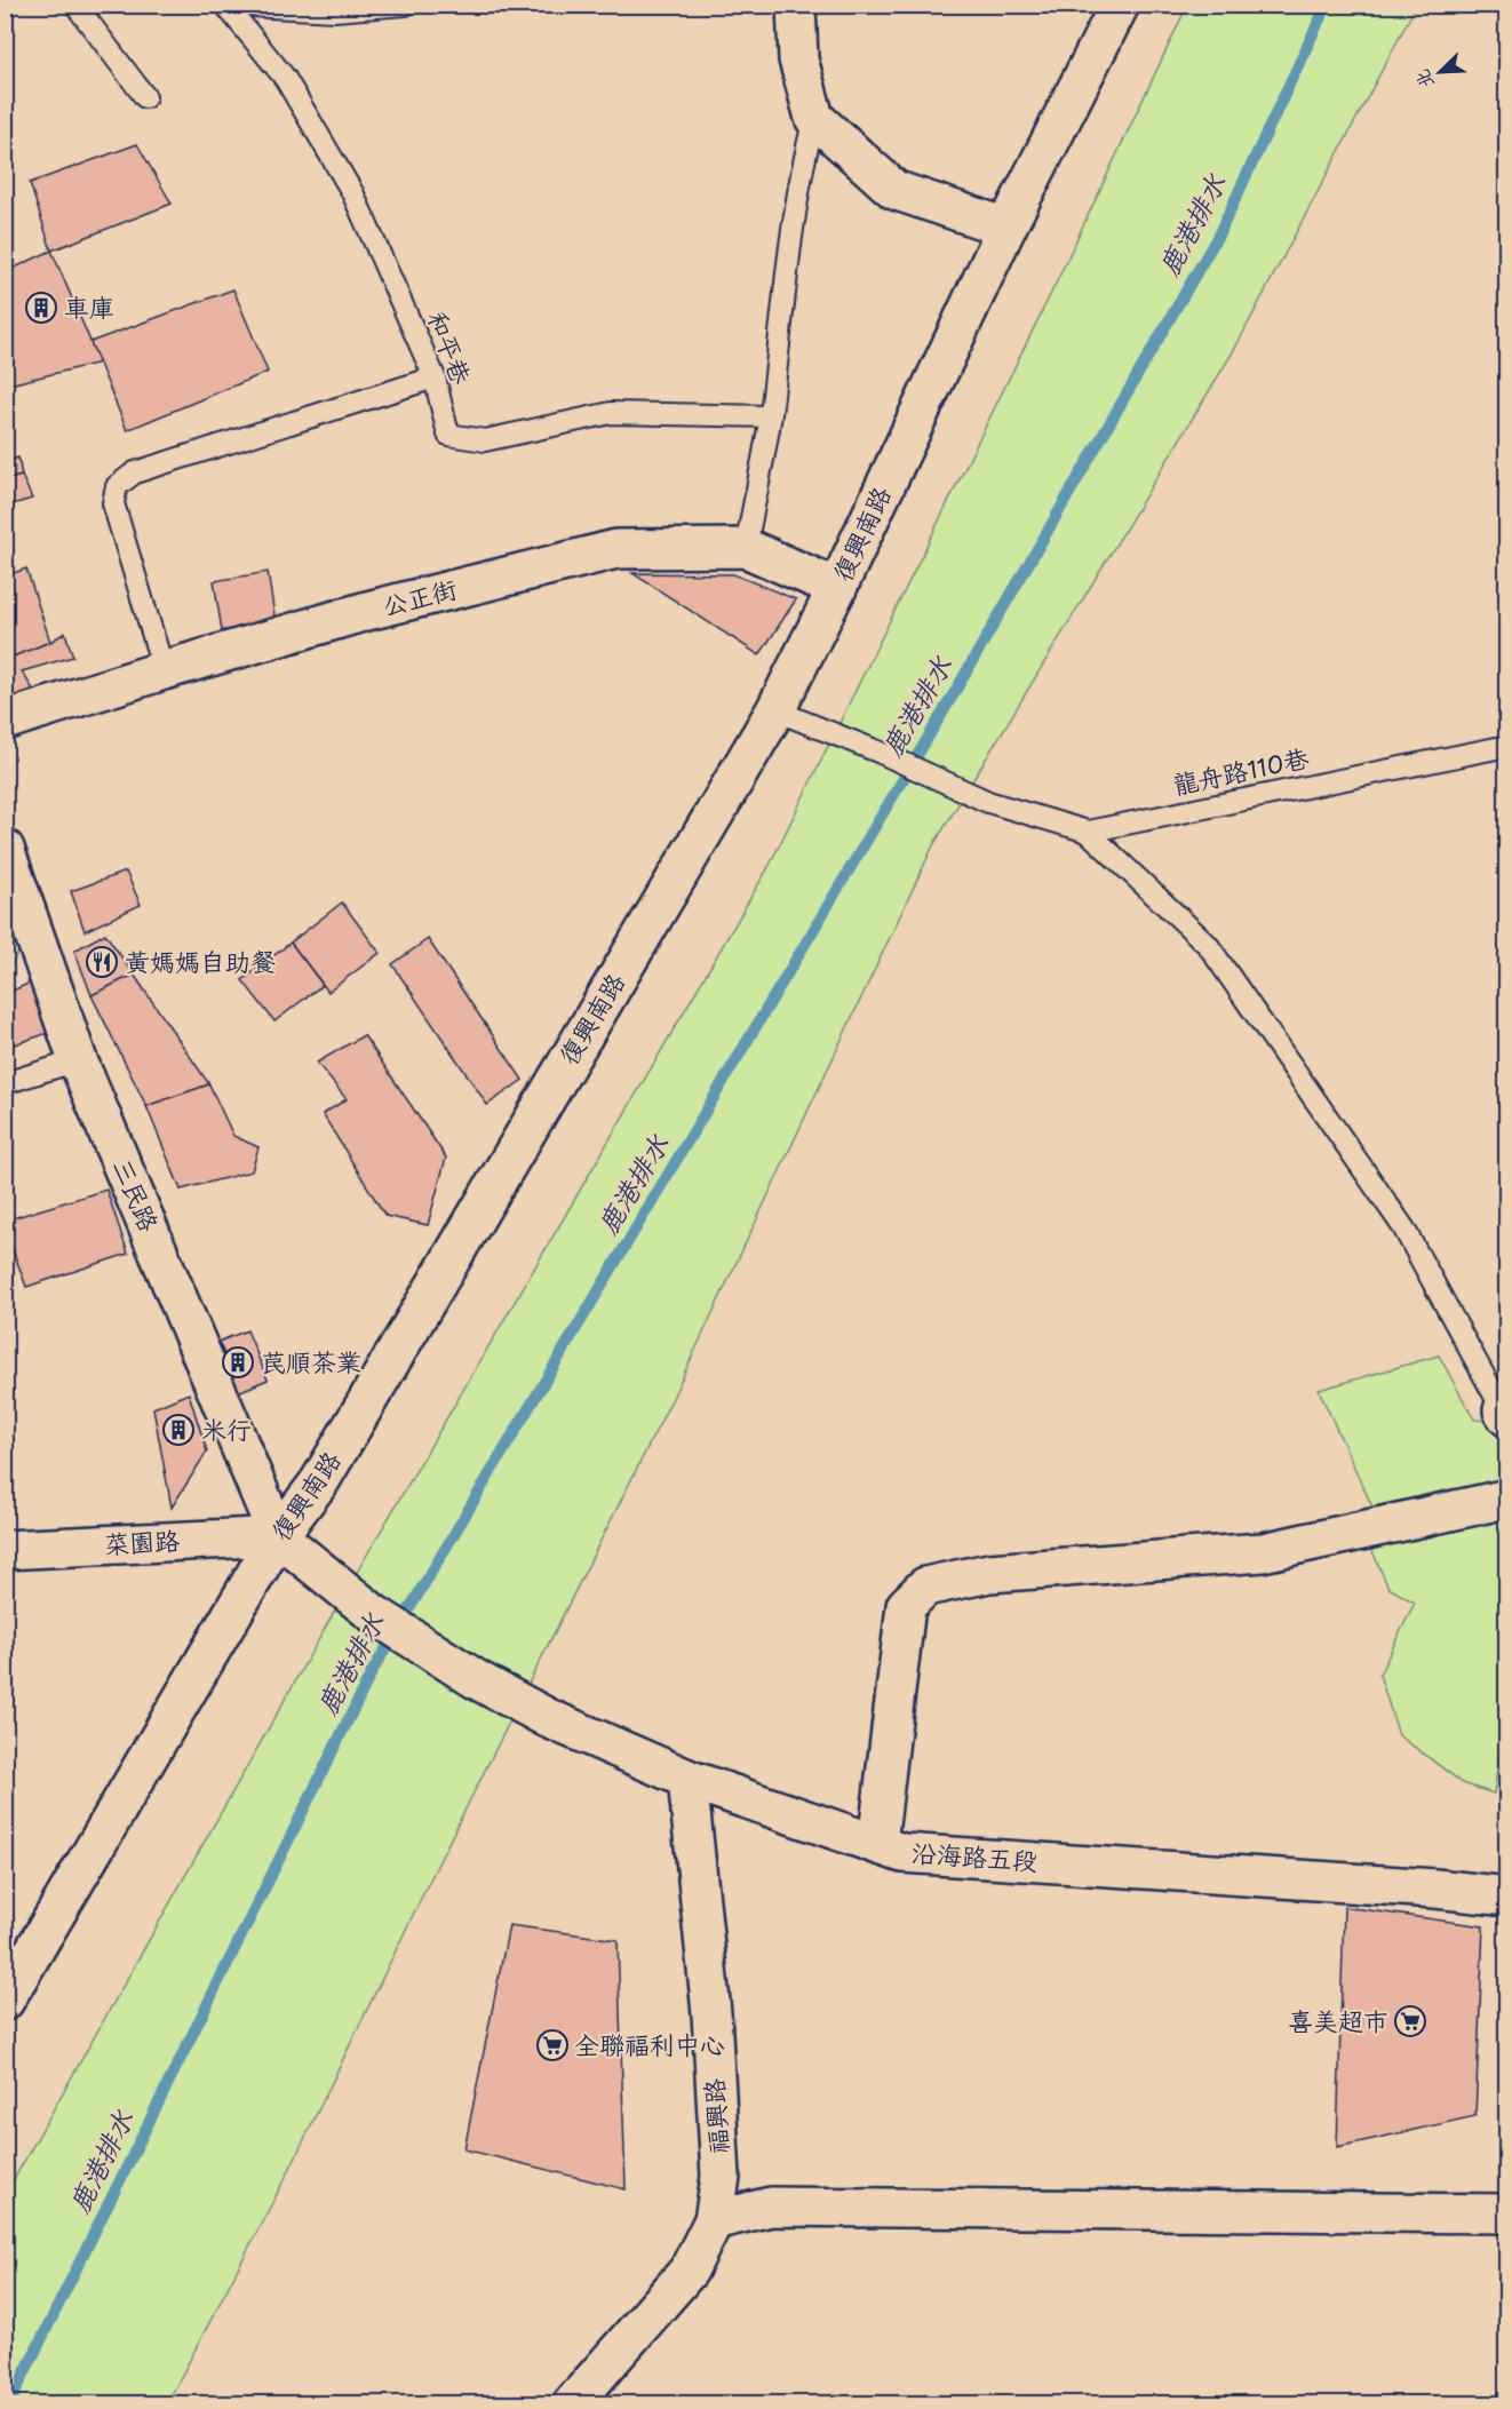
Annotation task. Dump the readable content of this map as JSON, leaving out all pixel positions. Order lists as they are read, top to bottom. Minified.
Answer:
{"streets":{"street":["復興南路","公正街","三民路","菜園路","沿海路五段","福興路"],"lane":["和平巷","龍舟路110巷"]},"crossings":[["復興南路","公正街"],["復興南路","龍舟路110巷"],["復興南路","三民路"],["復興南路","菜園路"],["復興南路","沿海路五段"],["三民路","菜園路"],["三民路","沿海路五段"],["菜園路","沿海路五段"],["沿海路五段","福興路"]],"water":["鹿港排水"],"places":{"building":["車庫","苠順茶業","米行"],"restaurant":["黃媽媽自助餐"],"supermarket":["喜美超市","全聯福利中心"]},"north":"bottom left"}
